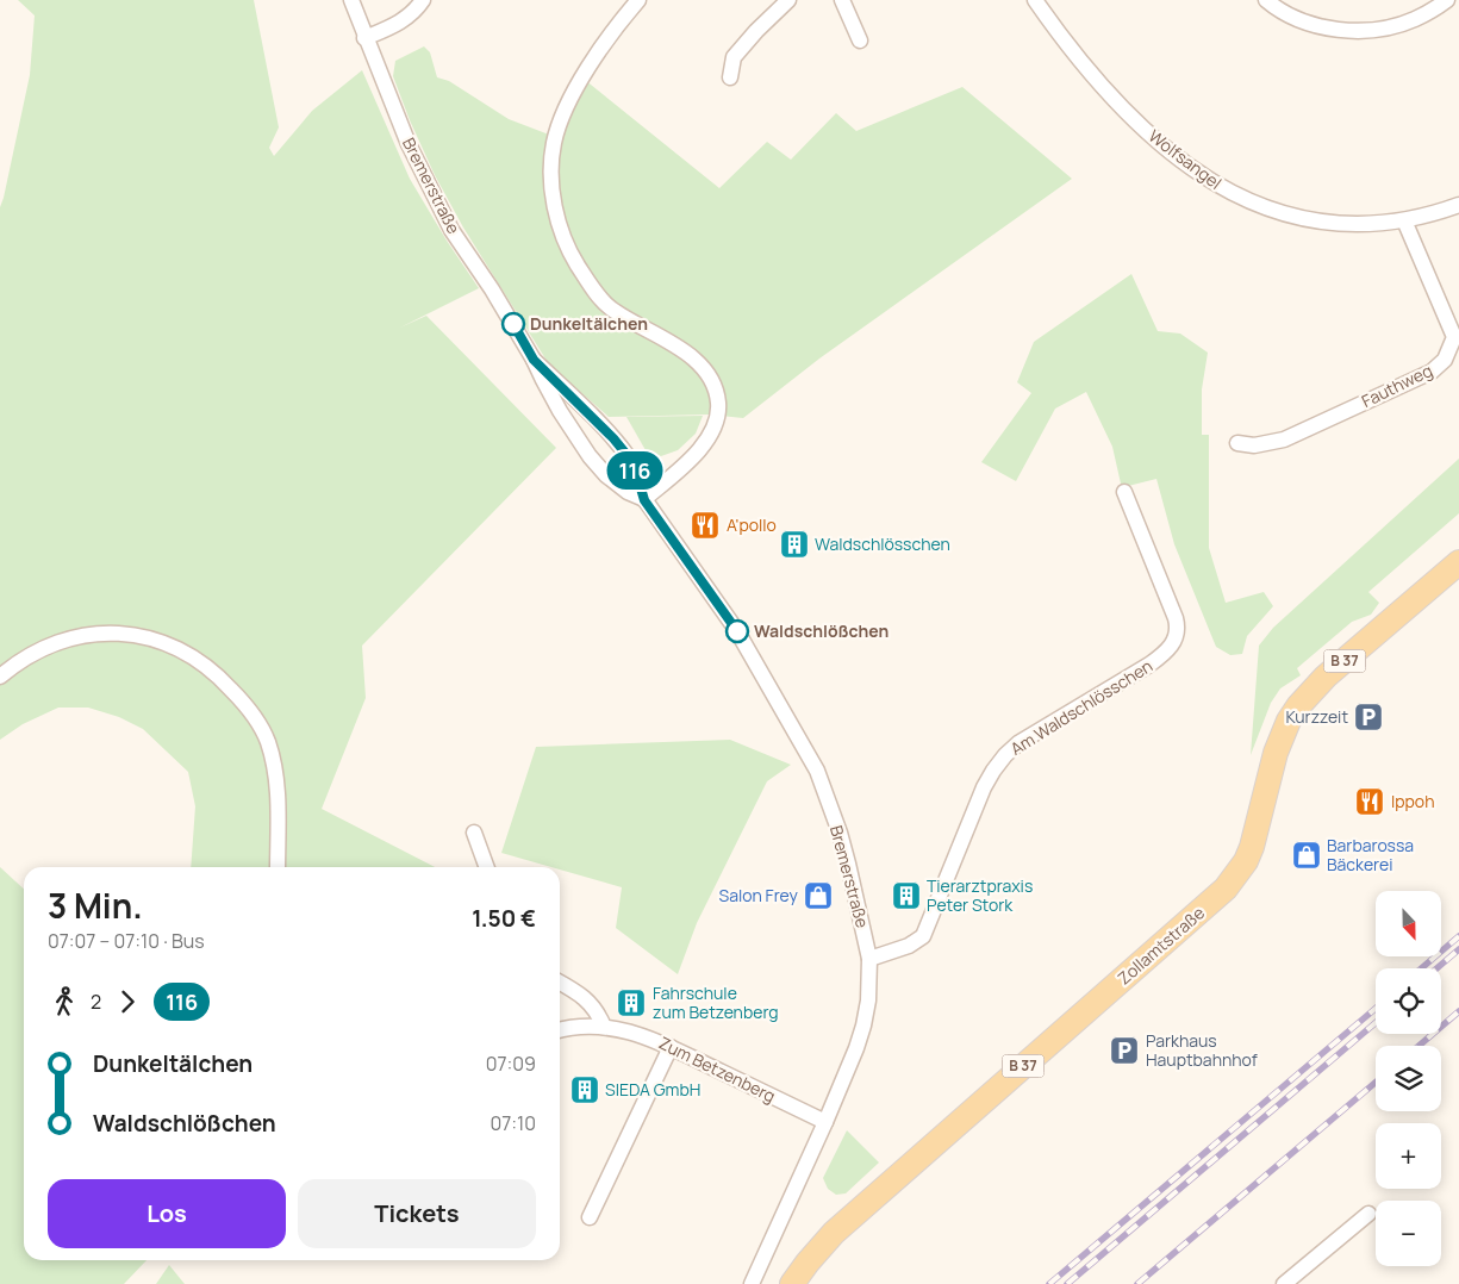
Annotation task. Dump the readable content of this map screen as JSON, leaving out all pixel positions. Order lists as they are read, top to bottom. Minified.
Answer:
{"streets":{"main road":["B 37","Zollamtstraße"],"street":["Wolfsangel","Bremerstraße","Fauthweg","Am Waldschlösschen","Zum Betzenberg"]},"crossings":[["Wolfsangel","Fauthweg"],["Bremerstraße","Am Waldschlösschen"],["Bremerstraße","Zum Betzenberg"]],"places":{"other":["Dunkeltälchen","Waldschlößchen"],"restaurant":["A'pollo","Ippoh"],"building":["Waldschlösschen","Tierarztpraxis Peter Stork","Fahrschule zum Betzenberg","SIEDA GmbH"],"parking":["Kurzzeit","Parkhaus Hauptbahnhof"],"shop":["Barbarossa Bäckerei","Salon Frey"]},"lines":["bus line 116"],"north":"bottom","page":{"on_map":"116","heading":["3 Min.","07:07 – 07:10 · Bus","1.50 €"],"map_buttons":["+","−"],"legs":["2","116"],"list":[{"name":"Dunkeltälchen","value":"07:09"},{"name":"Waldschlößchen","value":"07:10"}],"buttons":["Los","Tickets"]}}
